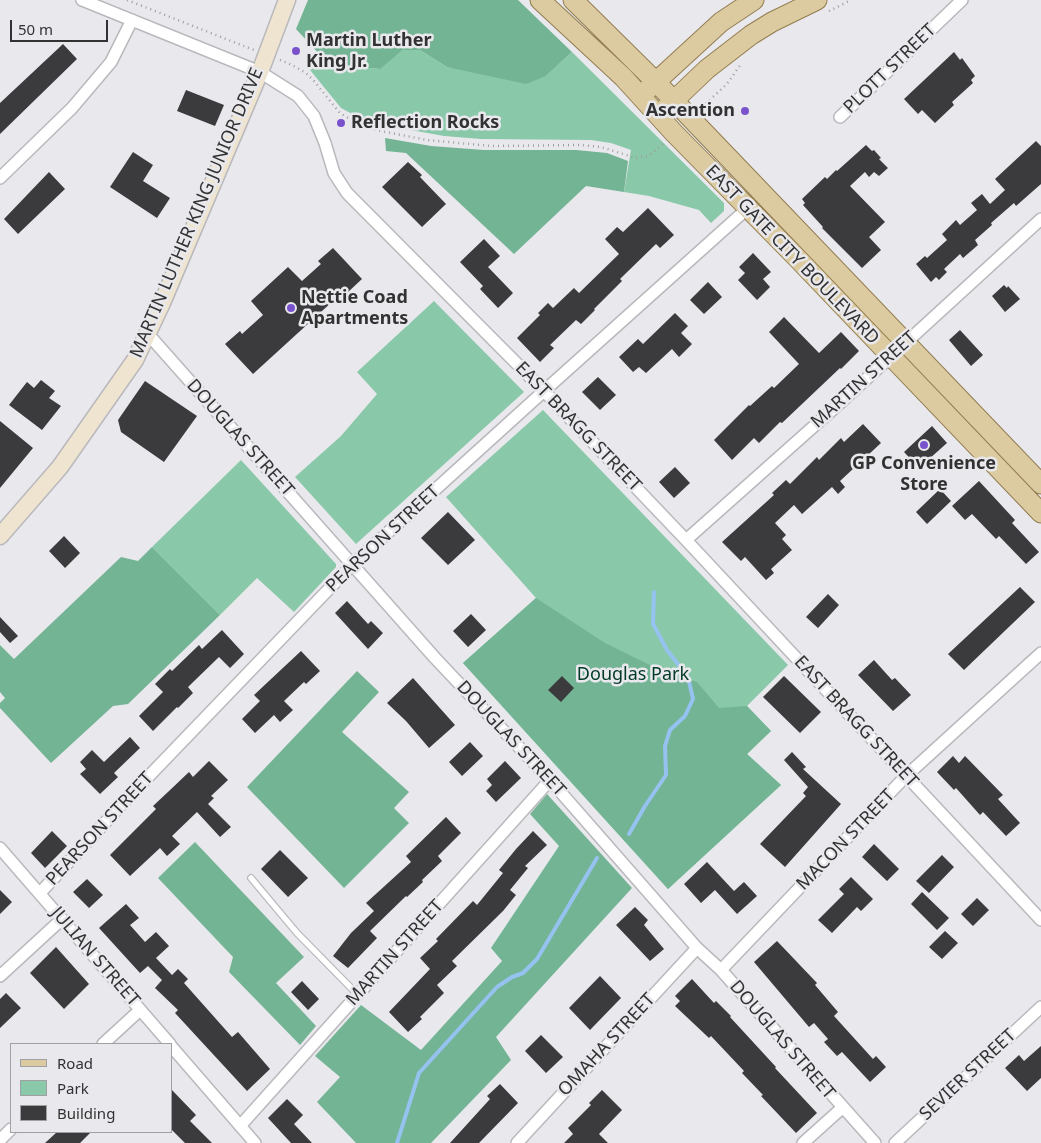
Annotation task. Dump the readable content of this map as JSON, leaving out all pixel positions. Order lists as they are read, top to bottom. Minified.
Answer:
{"streets":{"main road":["MARTIN LUTHER KING JUNIOR DRIVE","EAST GATE CITY BOULEVARD"],"street":["PLOTT STREET","MARTIN STREET","EAST BRAGG STREET","DOUGLAS STREET","PEARSON STREET","MACON STREET","JULIAN STREET","OMAHA STREET","SEVIER STREET"]},"crossings":[["MARTIN LUTHER KING JUNIOR DRIVE","EAST BRAGG STREET"],["MARTIN LUTHER KING JUNIOR DRIVE","DOUGLAS STREET"],["EAST GATE CITY BOULEVARD","MARTIN STREET"],["EAST GATE CITY BOULEVARD","PEARSON STREET"],["MARTIN STREET","EAST BRAGG STREET"],["MARTIN STREET","DOUGLAS STREET"],["MARTIN STREET","JULIAN STREET"],["EAST BRAGG STREET","PEARSON STREET"],["EAST BRAGG STREET","MACON STREET"],["DOUGLAS STREET","PEARSON STREET"],["DOUGLAS STREET","MACON STREET"],["DOUGLAS STREET","OMAHA STREET"],["PEARSON STREET","JULIAN STREET"]],"parks":["Douglas Park"],"places":["Martin Luther King Jr.","Ascention","Reflection Rocks","Nettie Coad Apartments","GP Convenience Store"],"legend":["Road","Park","Building"],"scale_bar":"50 m"}
